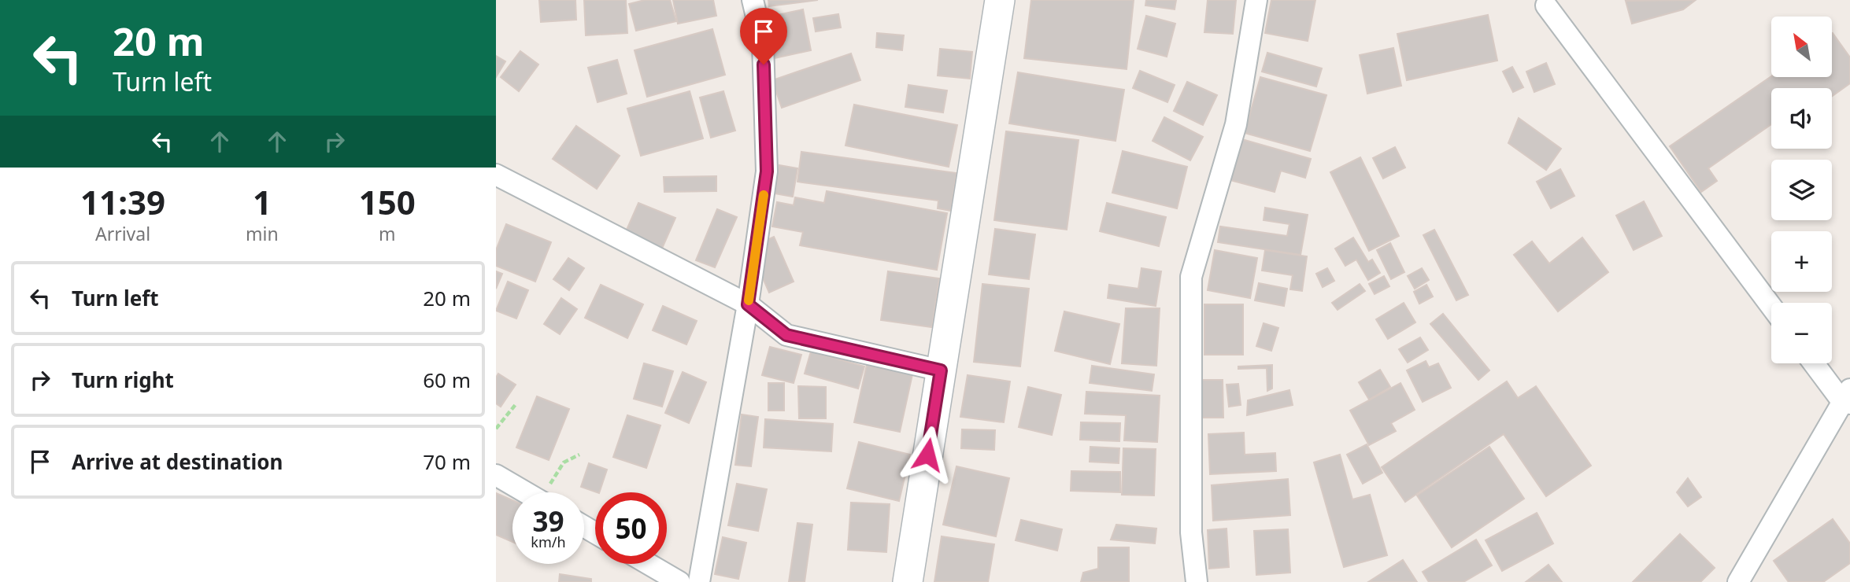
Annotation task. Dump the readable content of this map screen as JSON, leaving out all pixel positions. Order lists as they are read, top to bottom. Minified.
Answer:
{"north":"top left","page":{"turn":["20 m","Turn left"],"map_buttons":["+","−"],"eta":["11:39","Arrival","1","min","150","m"],"list":[{"name":"Turn left","value":"20 m"},{"name":"Turn right","value":"60 m"},{"name":"Arrive at destination","value":"70 m"}],"speed":"39 km/h","limit":"50"}}
